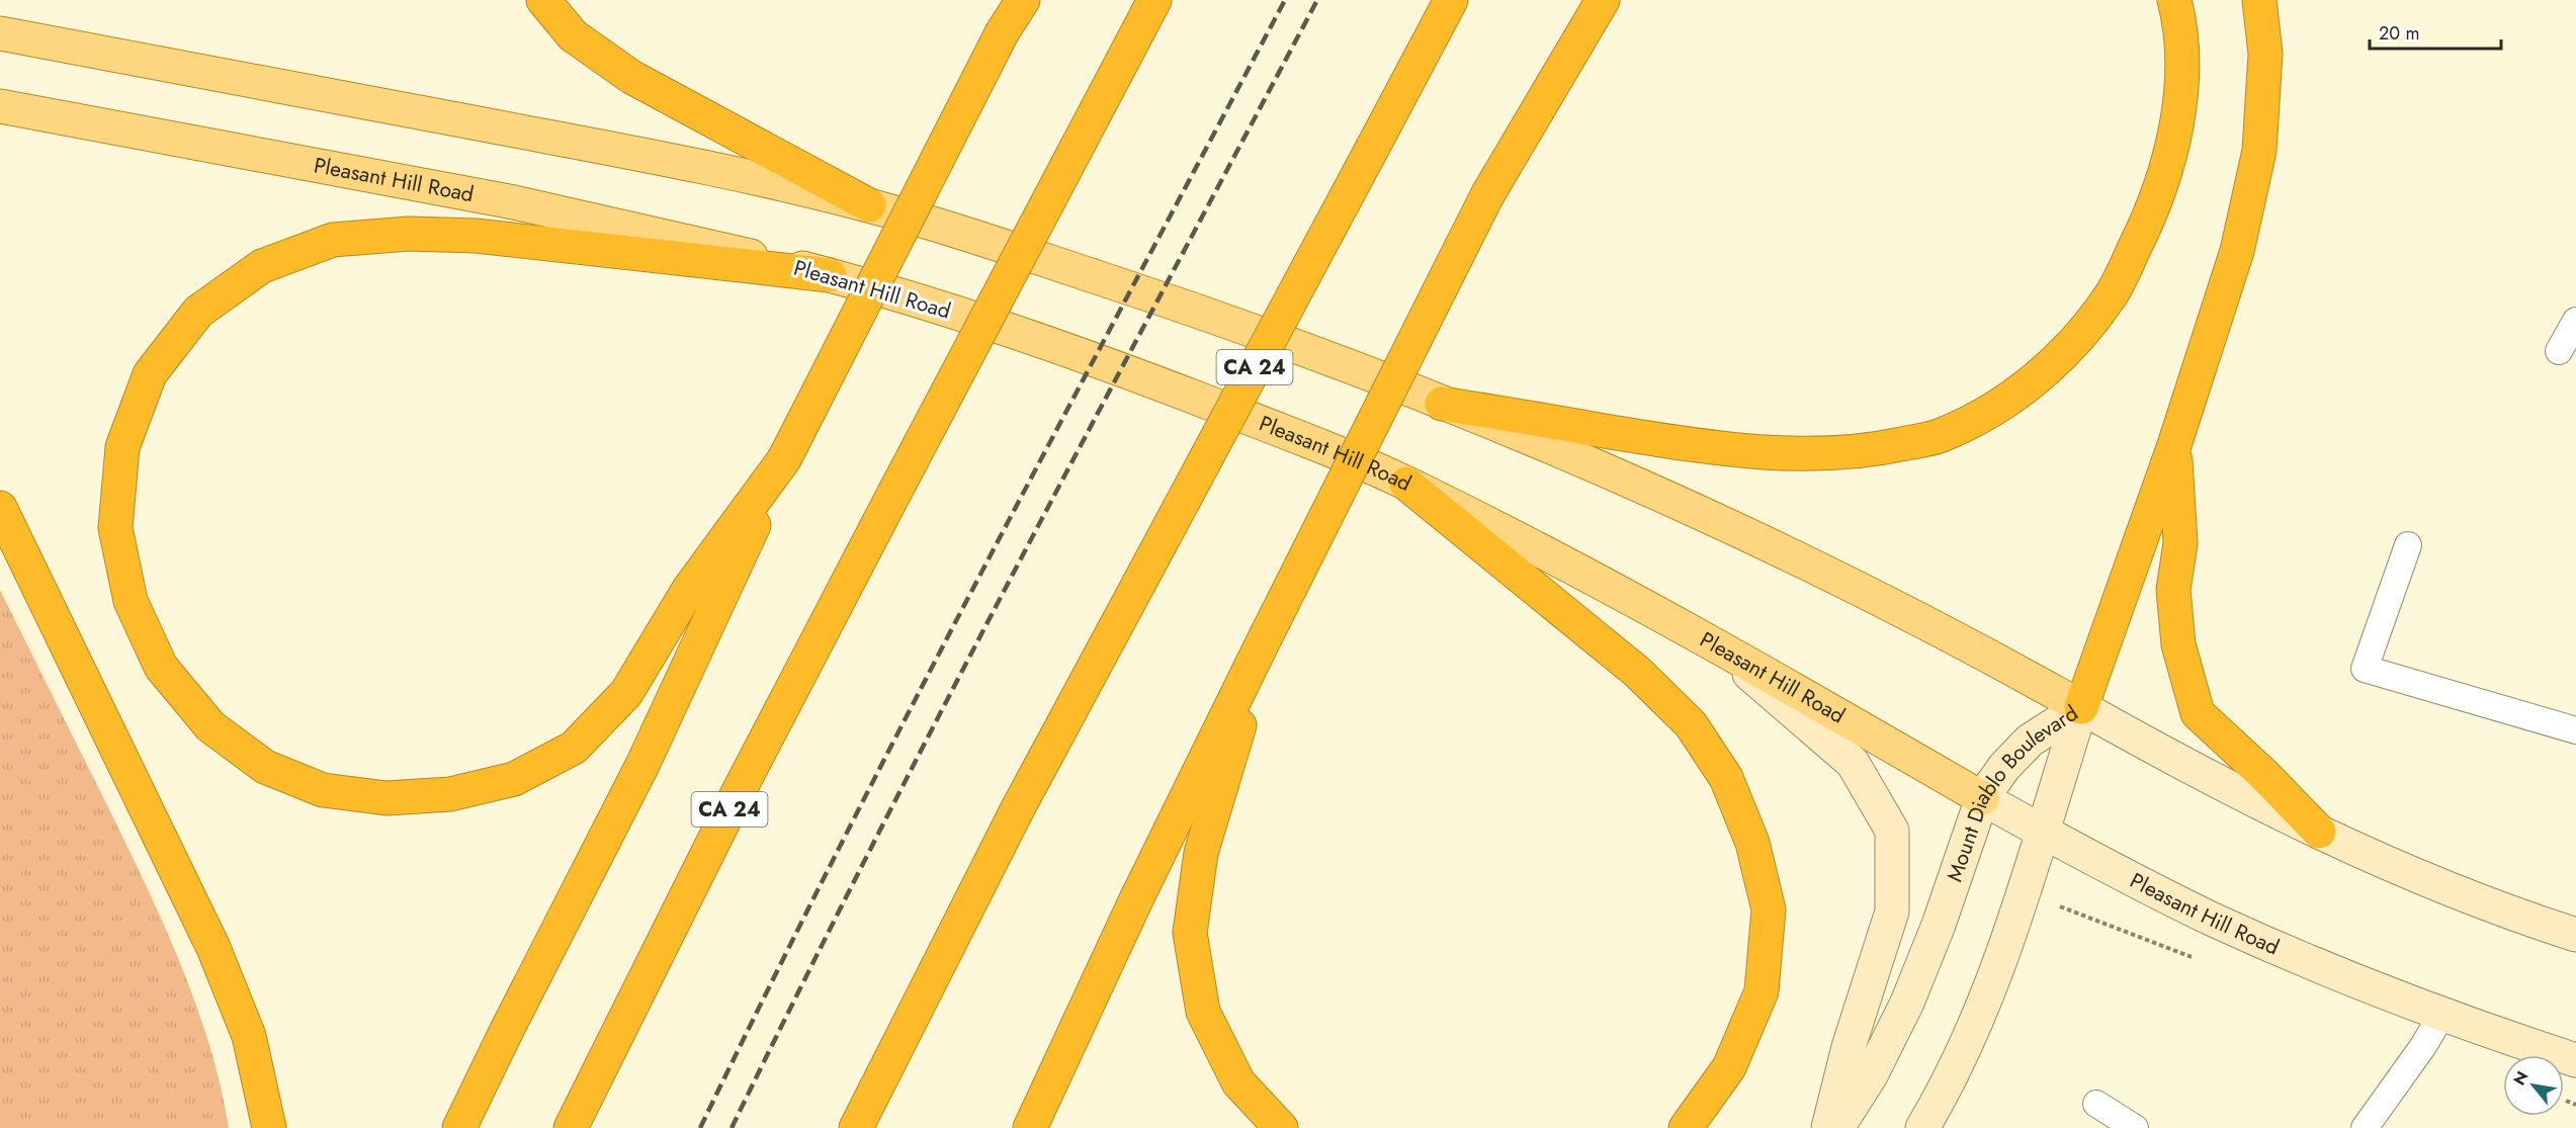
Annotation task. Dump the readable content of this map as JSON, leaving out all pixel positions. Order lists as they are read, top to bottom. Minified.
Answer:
{"streets":{"highway":["CA 24"],"main road":["Pleasant Hill Road","Mount Diablo Boulevard"]},"crossings":[["Pleasant Hill Road","Mount Diablo Boulevard"]],"scale_bar":"20 m","north":"top left"}
